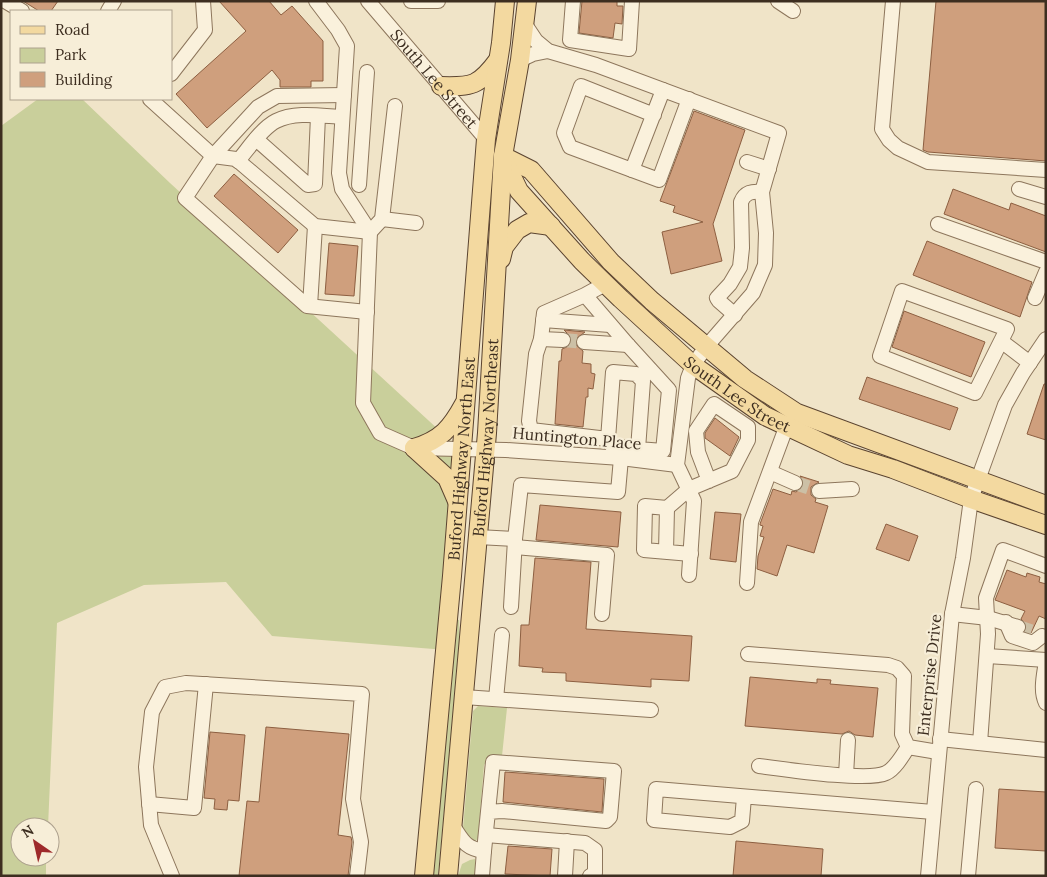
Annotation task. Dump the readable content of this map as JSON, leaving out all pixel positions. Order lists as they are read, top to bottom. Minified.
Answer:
{"streets":{"main road":["South Lee Street","Buford Highway Northeast","Buford Highway North East"],"street":["Huntington Place","Enterprise Drive"]},"crossings":[["South Lee Street","Buford Highway Northeast"],["South Lee Street","Buford Highway North East"],["South Lee Street","Enterprise Drive"],["Buford Highway Northeast","Huntington Place"],["Huntington Place","Buford Highway North East"]],"legend":["Road","Park","Building"],"north":"top left"}
